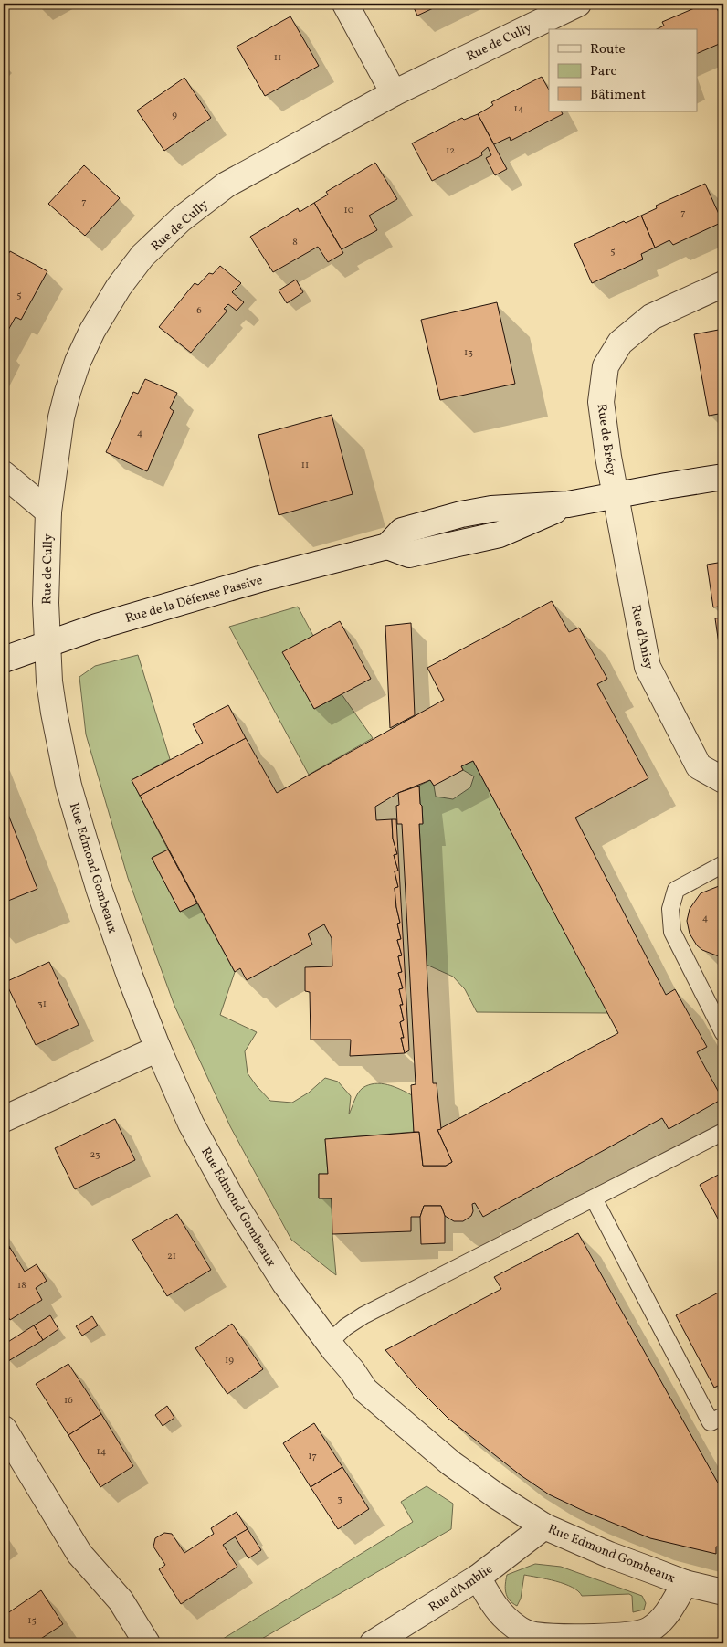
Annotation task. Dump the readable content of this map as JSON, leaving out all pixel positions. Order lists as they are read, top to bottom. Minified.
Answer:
{"streets":{"street":["Rue de Cully","Rue de Brécy","Rue de la Défense Passive","Rue d'Anisy","Rue Edmond Gombeaux","Rue d'Amblie"]},"crossings":[["Rue de Cully","Rue de la Défense Passive"],["Rue de Cully","Rue Edmond Gombeaux"],["Rue de Brécy","Rue de la Défense Passive"],["Rue de Brécy","Rue d'Anisy"],["Rue de la Défense Passive","Rue d'Anisy"],["Rue de la Défense Passive","Rue Edmond Gombeaux"],["Rue Edmond Gombeaux","Rue d'Amblie"]],"house_numbers":["11","14","9","12","7","10","7","8","5","5","6","13","4","11","4","31","23","21","18","19","16","14","17","3","15"],"legend":["Route","Parc","Bâtiment"]}
